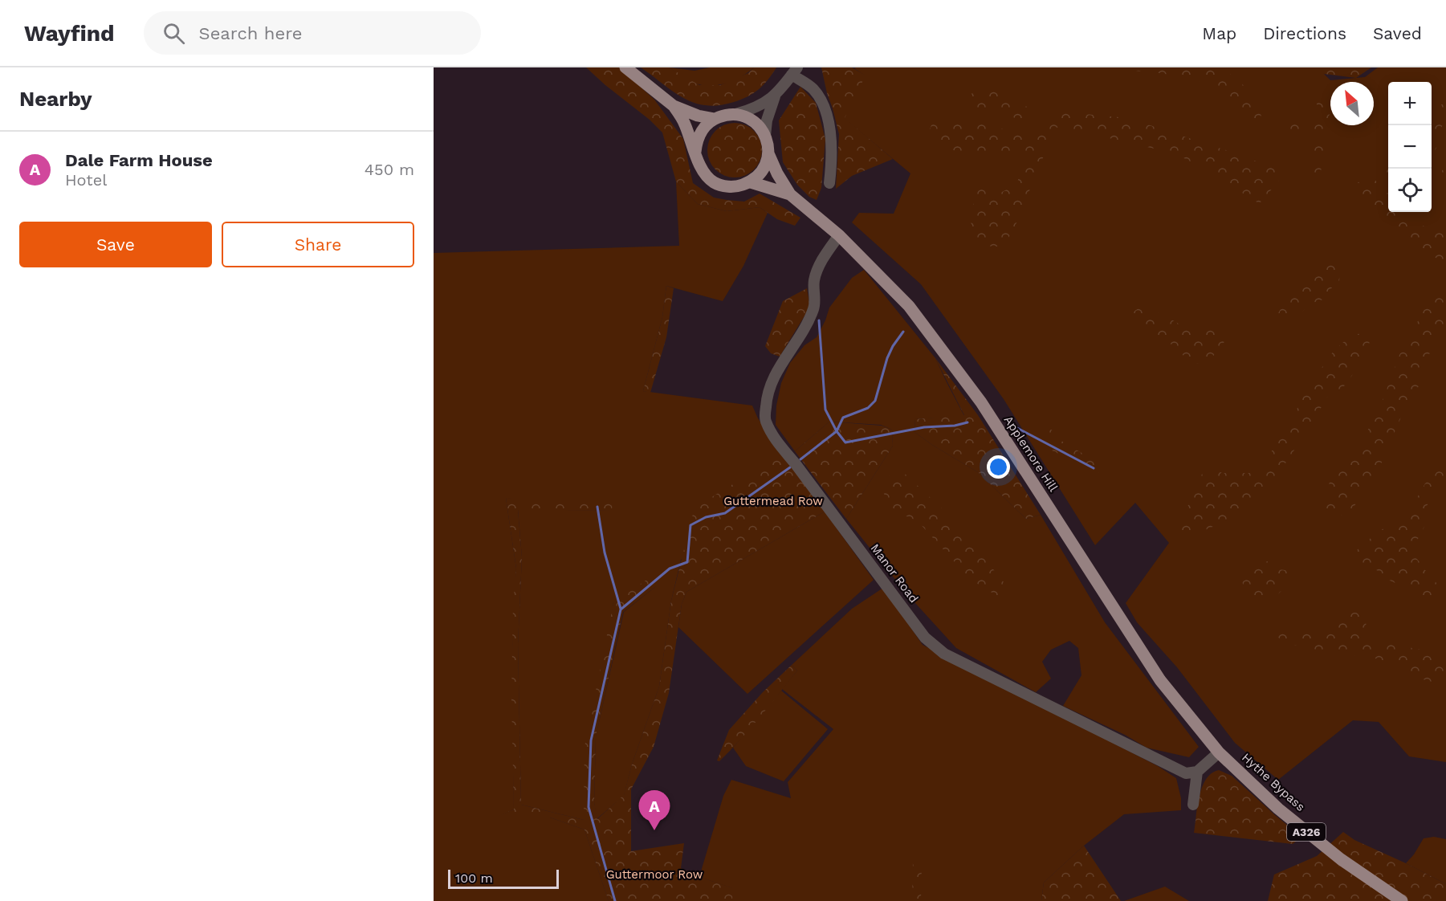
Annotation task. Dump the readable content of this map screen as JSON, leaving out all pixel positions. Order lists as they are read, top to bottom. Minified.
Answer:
{"streets":{"main road":["Applemore Hill","Hythe Bypass","A326"],"street":["Manor Road"]},"crossings":[["Applemore Hill","Manor Road"],["Applemore Hill","Hythe Bypass"]],"parks":["Guttermead Row","Guttermoor Row"],"scale_bar":"100 m","north":"top left","page":{"header":"Wayfind","search":"Search here","nav":["Map","Directions","Saved"],"heading":"Nearby","map_buttons":["+","−"],"list":[{"mark":"A","name":"Dale Farm House","note":"Hotel","value":"450 m"}],"buttons":["Save","Share"],"pins":"A","scale":"100 m"}}
